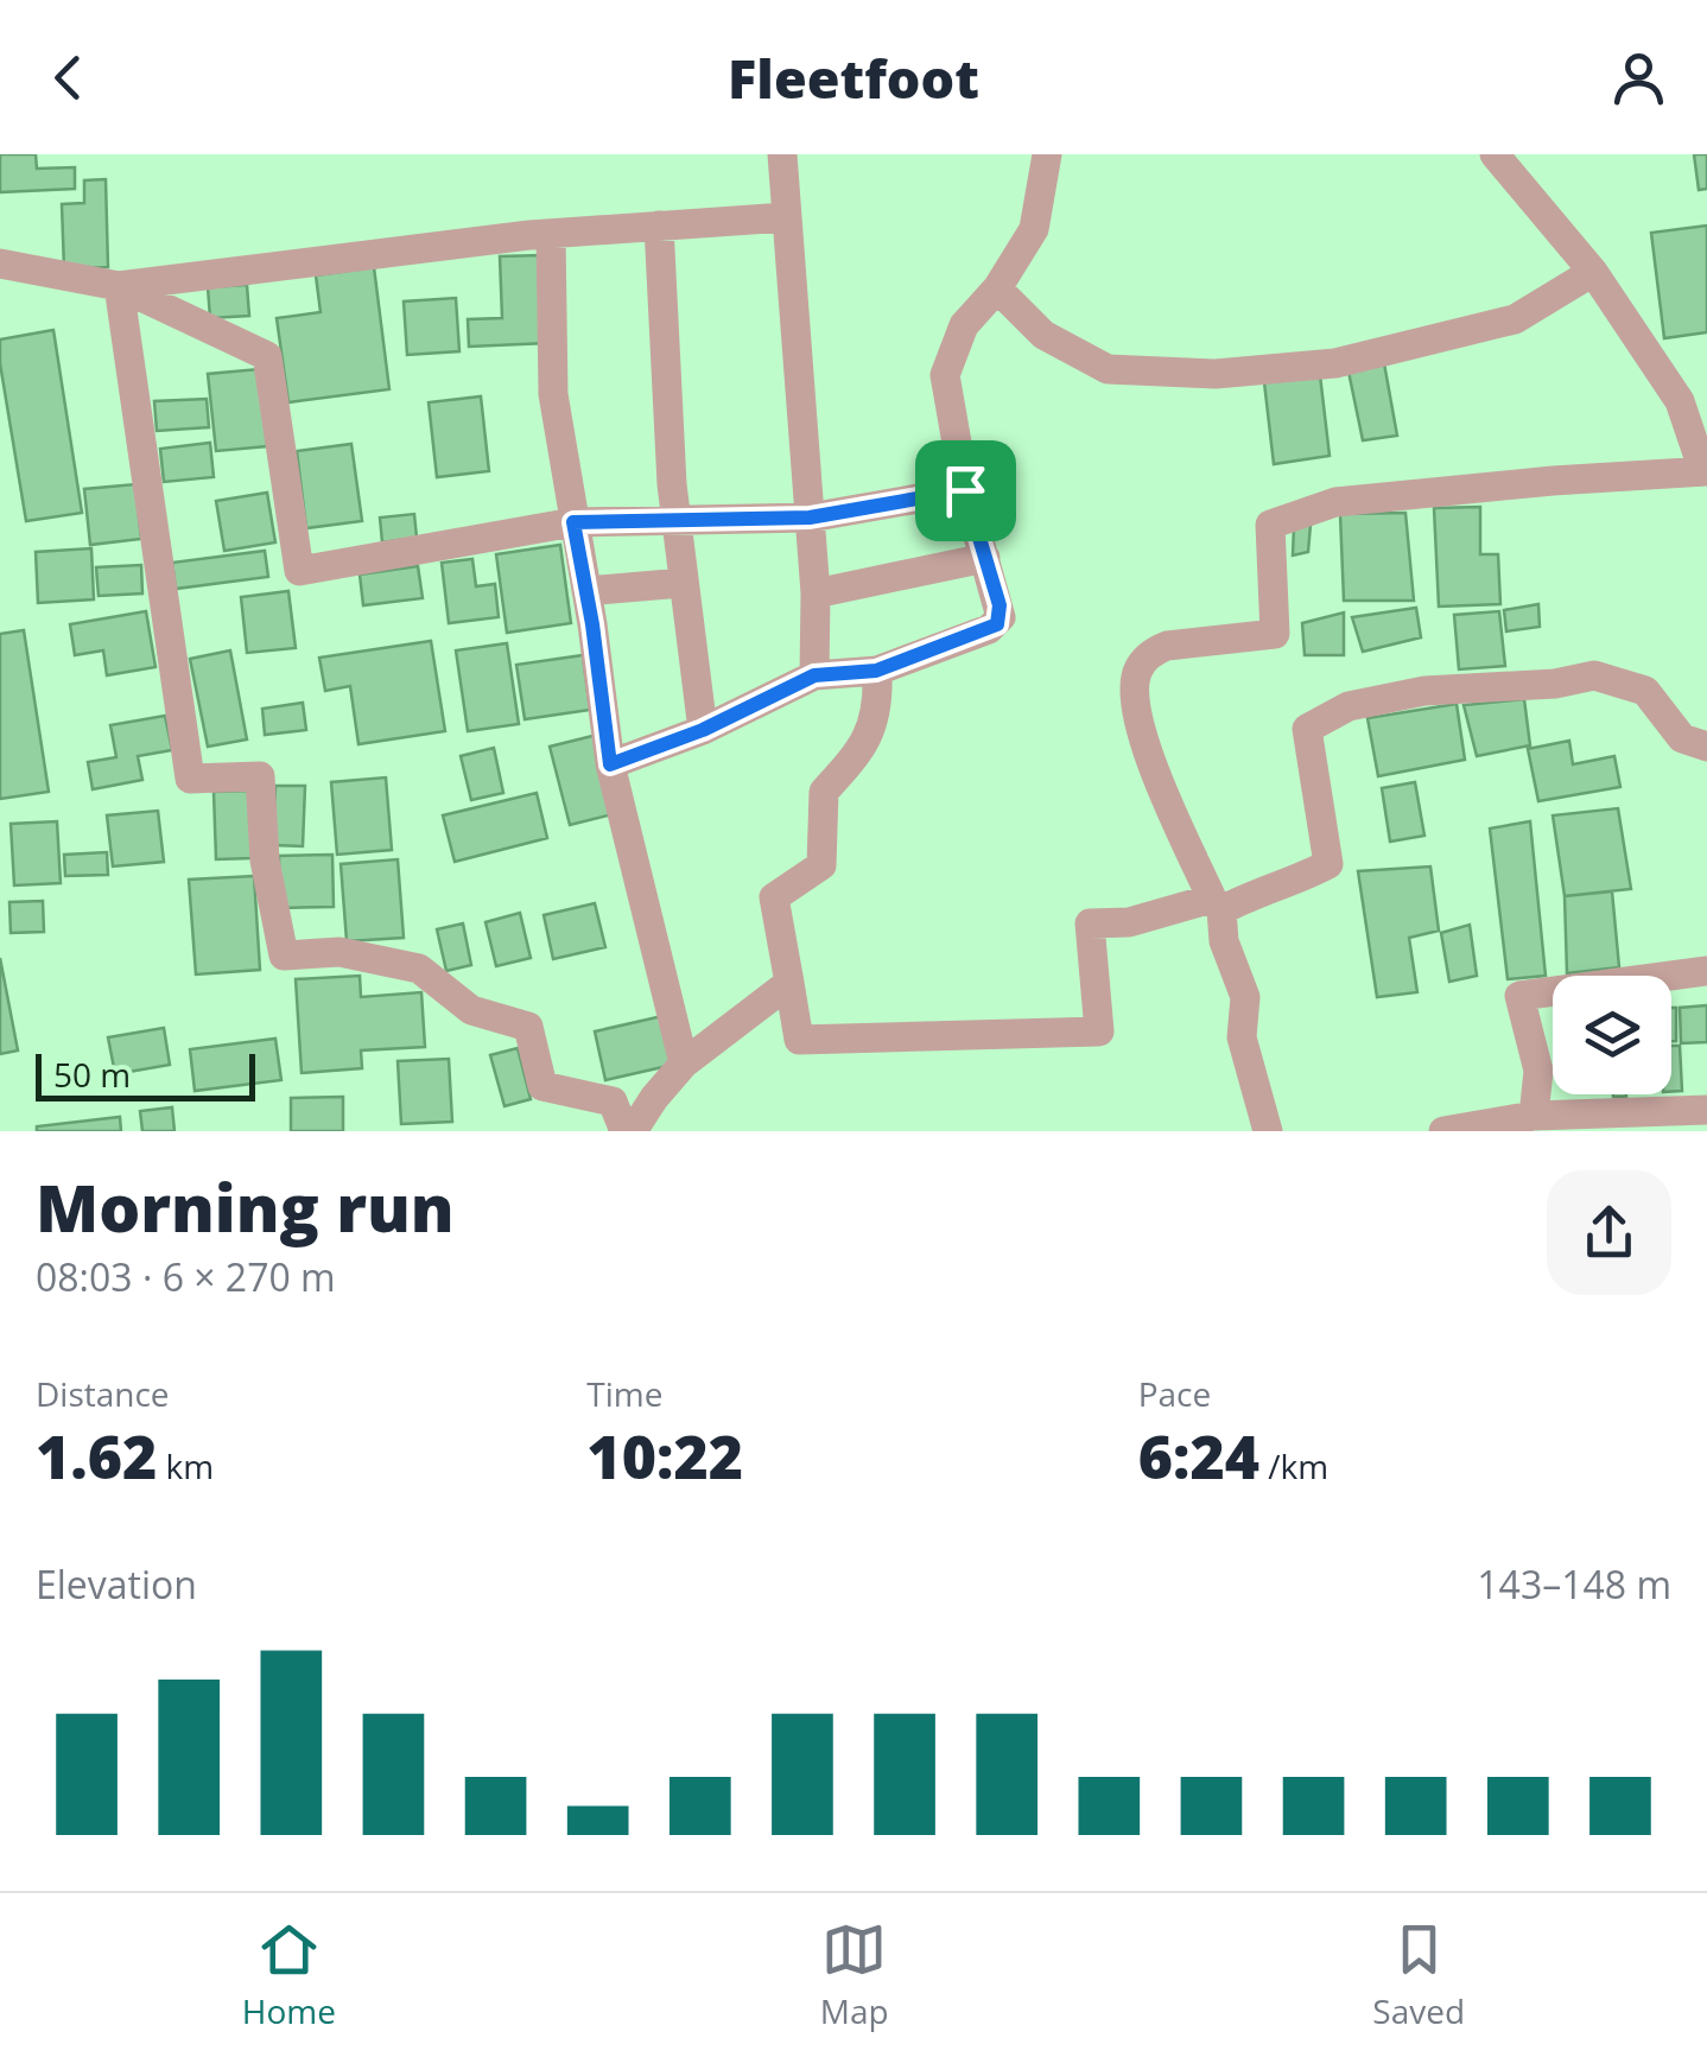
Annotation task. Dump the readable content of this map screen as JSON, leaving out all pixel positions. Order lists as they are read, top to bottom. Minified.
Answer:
{"scale_bar":"50 m","page":{"header":"Fleetfoot","scale":"50 m","heading":["Morning run","08:03 · 6 × 270 m"],"stats":[["Distance","1.62 km"],["Time","10:22"],["Pace","6:24 /km"]],"chart":["Elevation","143–148 m"],"tabs":["Home","Map","Saved"]}}
